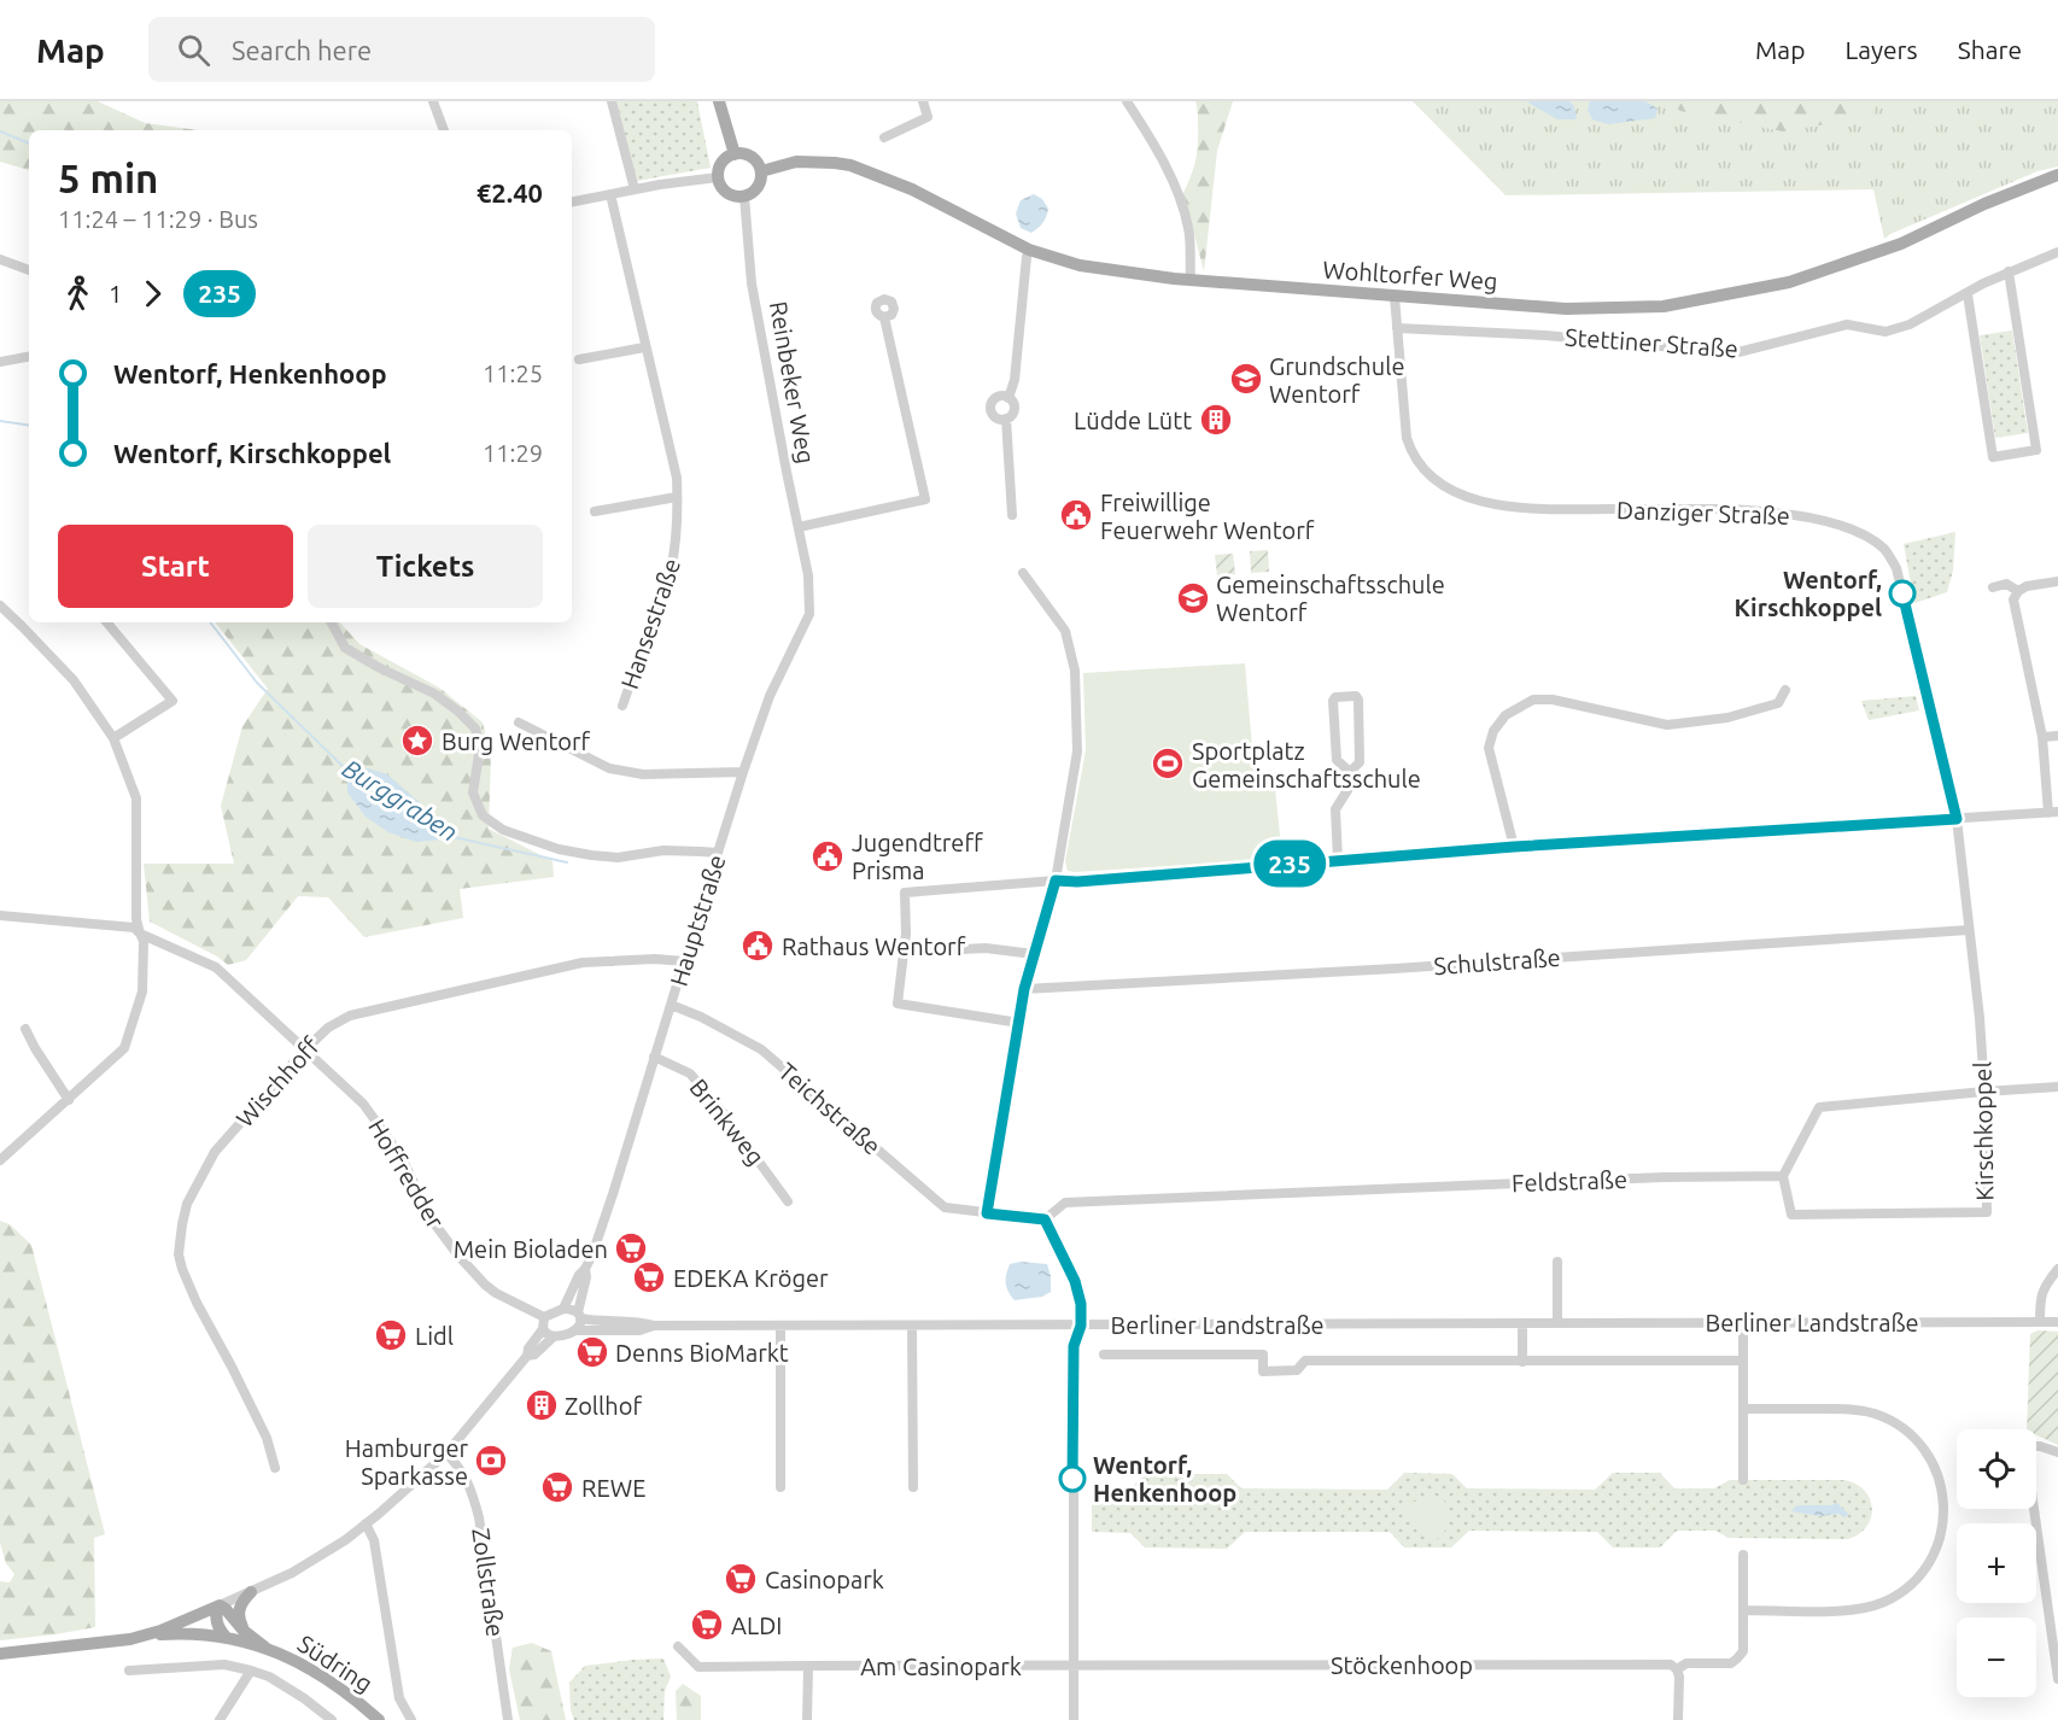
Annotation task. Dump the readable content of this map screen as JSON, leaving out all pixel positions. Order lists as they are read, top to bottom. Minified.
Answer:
{"streets":{"main road":["Wohltorfer Weg","Südring"],"street":["Stettiner Straße","Reinbeker Weg","Danziger Straße","Hansestraße","Hauptstraße","Schulstraße","Wischhoff","Teichstraße","Brinkweg","Kirschkoppel","Hoffredder","Feldstraße","Berliner Landstraße","Zollstraße","Stöckenhoop","Am Casinopark"]},"crossings":[["Wohltorfer Weg","Reinbeker Weg"],["Wohltorfer Weg","Danziger Straße"],["Stettiner Straße","Danziger Straße"],["Reinbeker Weg","Hauptstraße"],["Danziger Straße","Kirschkoppel"],["Hauptstraße","Wischhoff"],["Hauptstraße","Teichstraße"],["Hauptstraße","Brinkweg"],["Hauptstraße","Hoffredder"],["Hauptstraße","Berliner Landstraße"],["Schulstraße","Kirschkoppel"],["Wischhoff","Hoffredder"],["Teichstraße","Feldstraße"],["Kirschkoppel","Feldstraße"],["Hoffredder","Berliner Landstraße"],["Stöckenhoop","Am Casinopark"]],"water":["Burggraben"],"places":{"school or university":["Grundschule Wentorf","Gemeinschaftsschule Wentorf"],"building":["Lüdde Lütt","Zollhof"],"public building":["Freiwillige Feuerwehr Wentorf","Jugendtreff Prisma","Rathaus Wentorf"],"other":["Wentorf, Kirschkoppel","Wentorf, Henkenhoop"],"place":["Burg Wentorf"],"sports":["Sportplatz Gemeinschaftsschule"],"supermarket":["Mein Bioladen","EDEKA Kröger","Lidl","Denns BioMarkt","REWE","Casinopark","ALDI"],"bank":["Hamburger Sparkasse"]},"lines":["bus line 235"],"page":{"header":"Map","search":"Search here","nav":["Map","Layers","Share"],"on_map":"235","heading":["5 min","11:24 – 11:29 · Bus","€2.40"],"legs":["1","235"],"list":[{"name":"Wentorf, Henkenhoop","value":"11:25"},{"name":"Wentorf, Kirschkoppel","value":"11:29"}],"buttons":["Start","Tickets"],"map_buttons":["+","−"]}}
